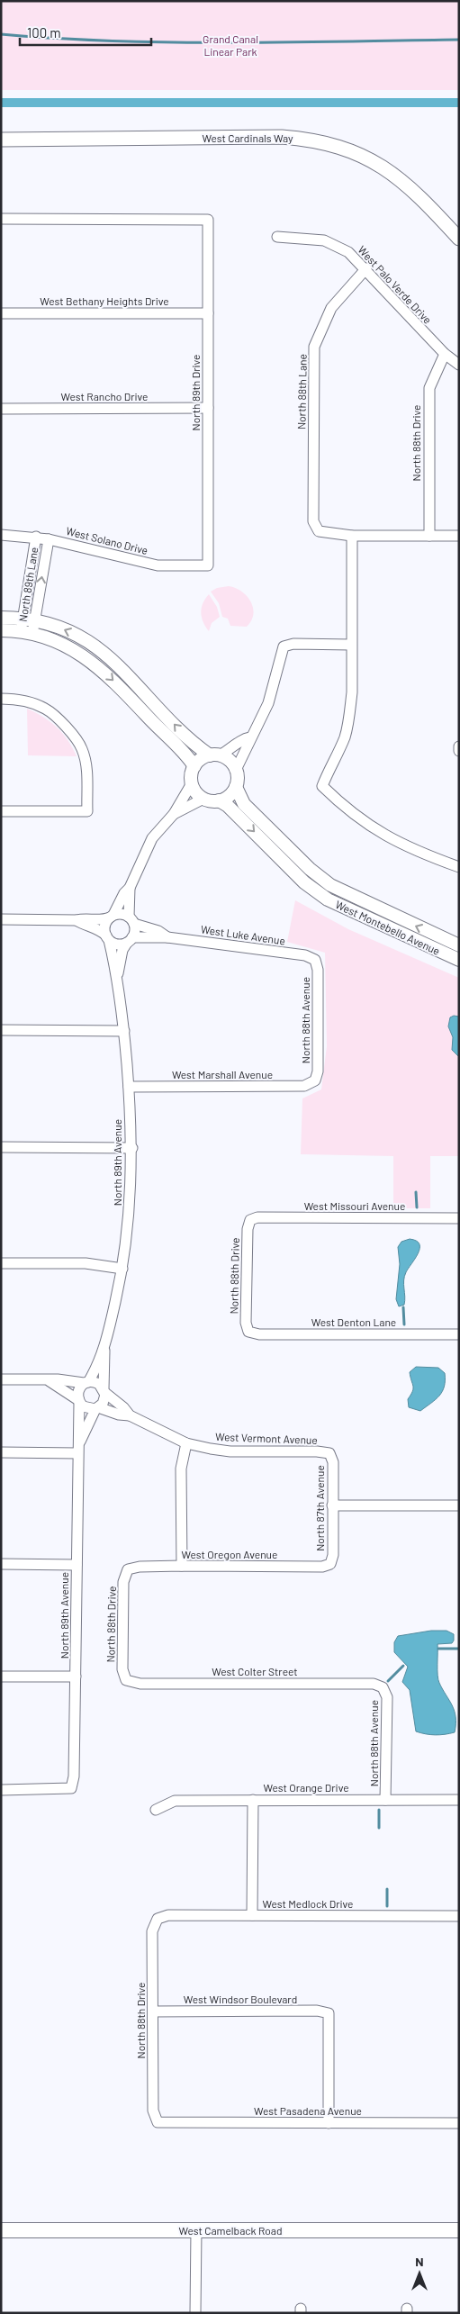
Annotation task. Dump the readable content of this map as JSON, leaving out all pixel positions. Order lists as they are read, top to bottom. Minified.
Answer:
{"streets":{"main road":["West Cardinals Way","West Camelback Road"],"street":["West Palo Verde Drive","West Bethany Heights Drive","North 88th Lane","North 89th Drive","West Rancho Drive","North 88th Drive","West Solano Drive","North 89th Lane","West Montebello Avenue","West Luke Avenue","North 88th Avenue","West Marshall Avenue","North 89th Avenue","West Missouri Avenue","West Denton Lane","West Vermont Avenue","North 87th Avenue","West Oregon Avenue","West Colter Street","West Orange Drive","West Medlock Drive","West Windsor Boulevard","West Pasadena Avenue"]},"crossings":[["West Palo Verde Drive","North 88th Lane"],["West Palo Verde Drive","North 88th Drive"],["West Bethany Heights Drive","North 89th Drive"],["North 89th Drive","West Rancho Drive"],["North 89th Drive","West Solano Drive"],["North 88th Drive","West Missouri Avenue"],["North 88th Drive","West Denton Lane"],["North 88th Drive","West Oregon Avenue"],["North 88th Drive","West Colter Street"],["North 88th Drive","West Medlock Drive"],["North 88th Drive","West Windsor Boulevard"],["North 88th Drive","West Pasadena Avenue"],["West Solano Drive","North 89th Lane"],["West Luke Avenue","North 88th Avenue"],["West Luke Avenue","North 89th Avenue"],["North 88th Avenue","West Marshall Avenue"],["North 88th Avenue","West Colter Street"],["North 88th Avenue","West Orange Drive"],["West Marshall Avenue","North 89th Avenue"],["North 89th Avenue","West Vermont Avenue"],["West Vermont Avenue","North 87th Avenue"],["North 87th Avenue","West Oregon Avenue"],["West Windsor Boulevard","West Pasadena Avenue"]],"parks":["Grand Canal Linear Park"],"scale_bar":"100 m","north":"top"}
